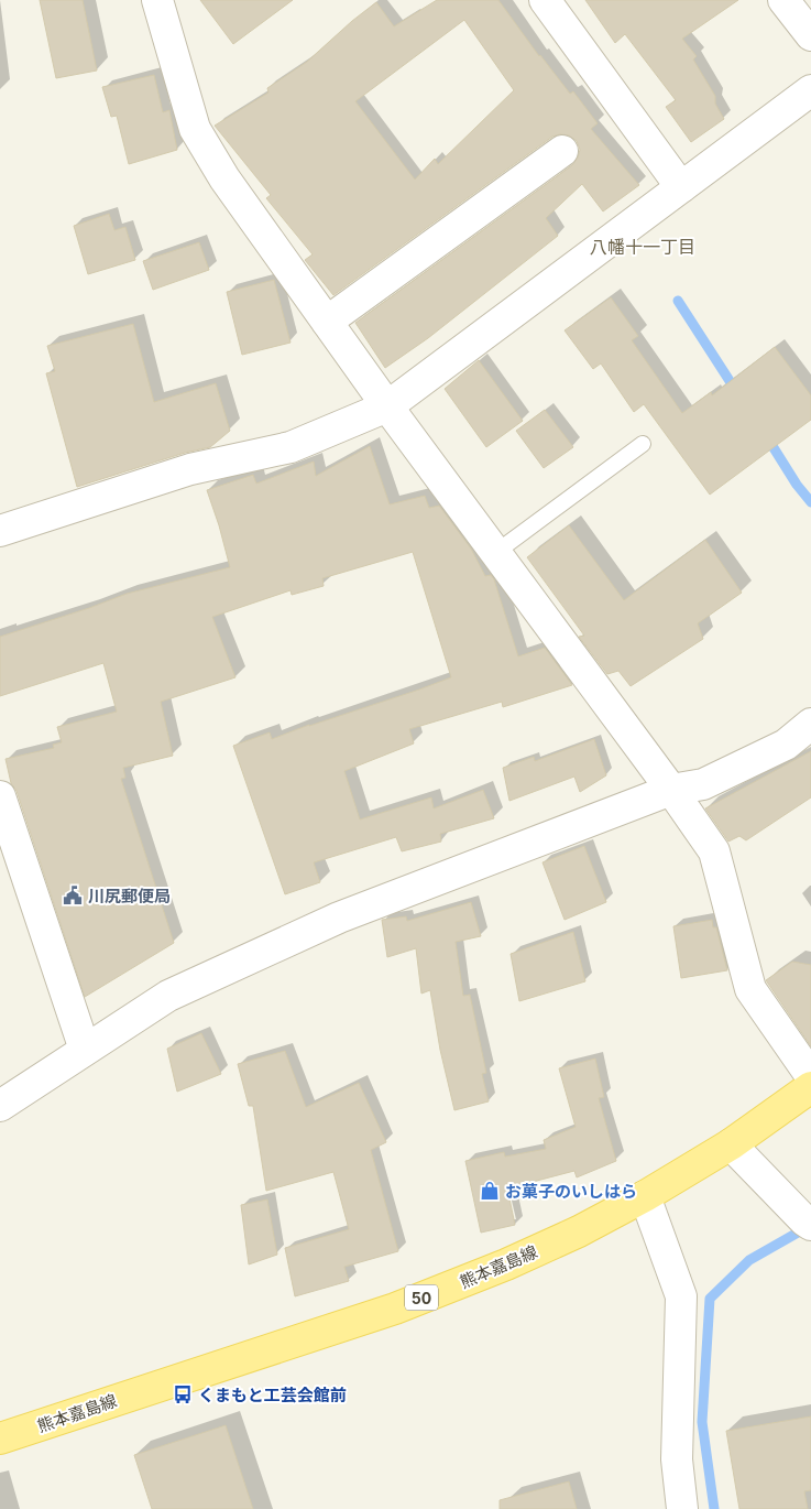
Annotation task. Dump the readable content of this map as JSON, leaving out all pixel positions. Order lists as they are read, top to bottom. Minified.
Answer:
{"streets":{"main road":["熊本嘉島線","50"]},"districts":["八幡十一丁目"],"places":{"public building":["川尻郵便局"],"shop":["お菓子のいしはら"],"bus stop":["くまもと工芸会館前"]}}
